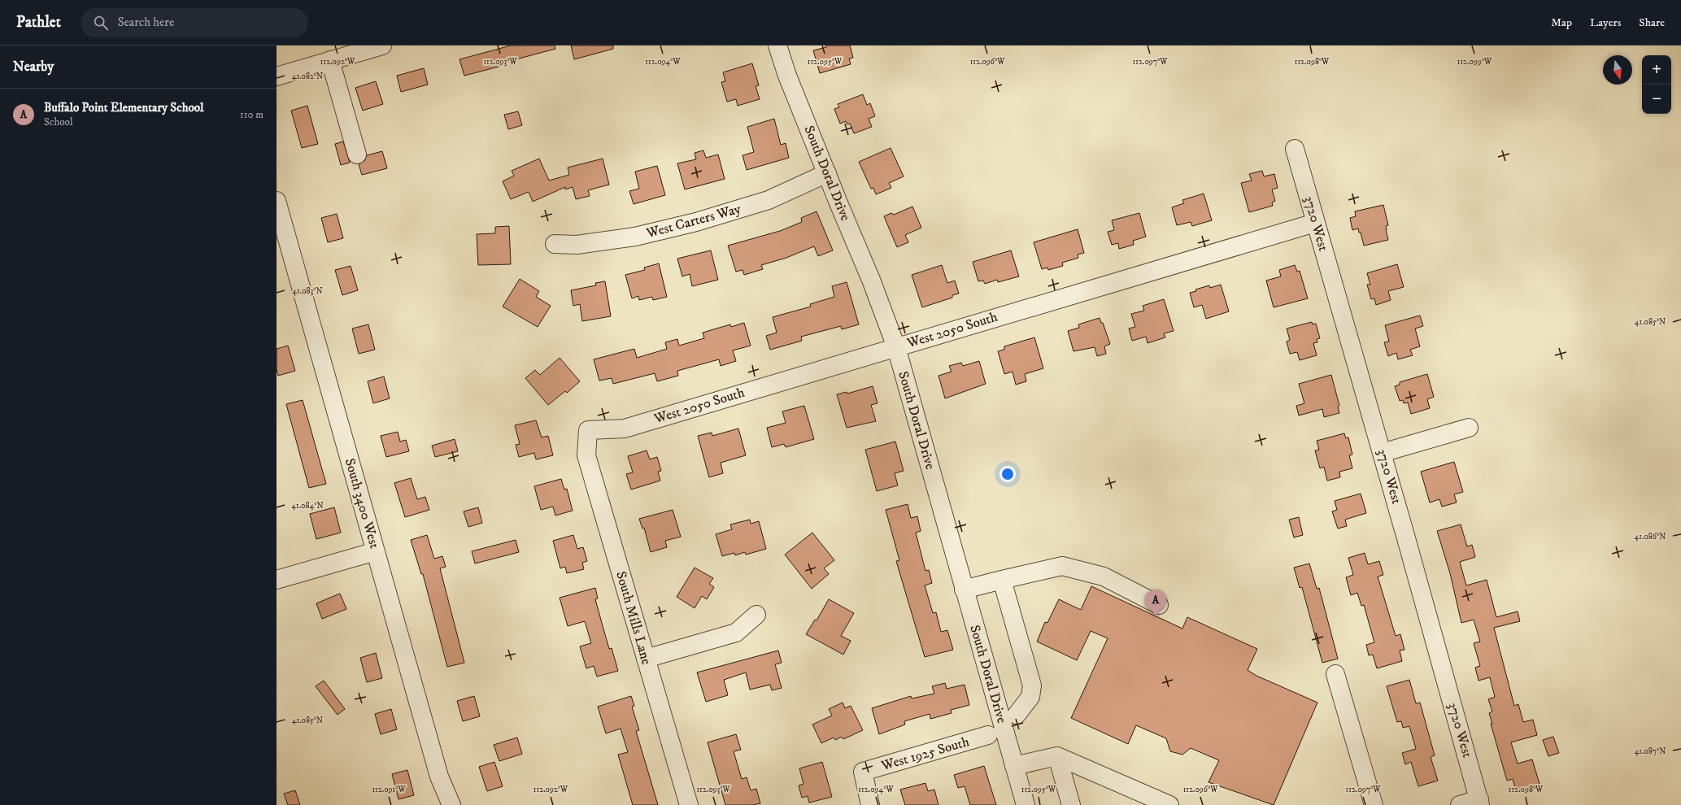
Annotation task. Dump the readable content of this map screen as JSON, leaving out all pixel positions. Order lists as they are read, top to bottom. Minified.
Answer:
{"streets":{"street":["South Doral Drive","West Carters Way","3720 West","West 2050 South","South 3400 West","South Mills Lane","West 1925 South"]},"crossings":[["South Doral Drive","West Carters Way"],["South Doral Drive","West 2050 South"],["3720 West","West 2050 South"],["West 2050 South","South Mills Lane"]],"north":"bottom","page":{"header":"Pathlet","search":"Search here","nav":["Map","Layers","Share"],"heading":"Nearby","map_buttons":["+","−"],"list":[{"mark":"A","name":"Buffalo Point Elementary School","note":"School","value":"110 m"}],"pins":"A"},"coordinates":["112.092°W","112.093°W","112.094°W","112.095°W","112.096°W","112.097°W","112.098°W","112.099°W","41.082°N","41.083°N","41.085°N","41.084°N","41.086°N","41.087°N","112.091°W"]}
